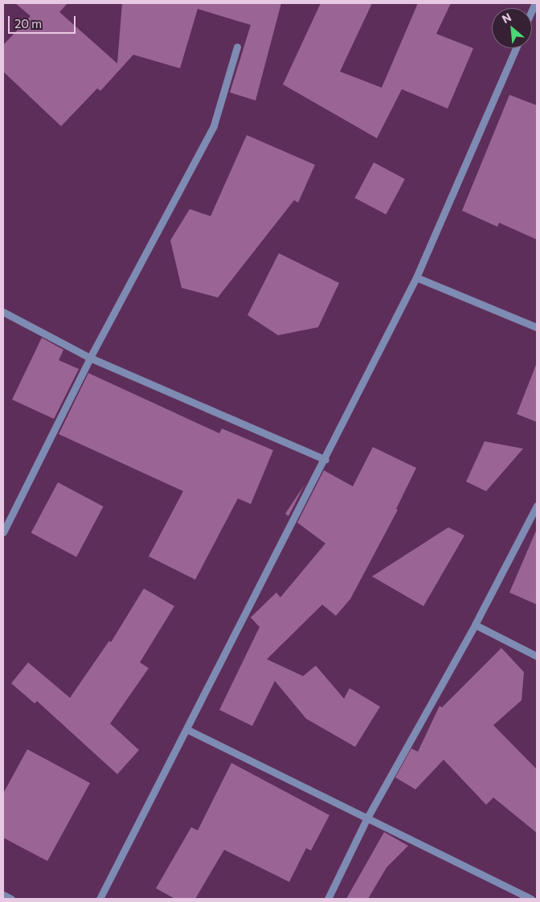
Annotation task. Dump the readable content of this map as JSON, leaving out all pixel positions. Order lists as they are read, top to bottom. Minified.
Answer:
{"scale_bar":"20 m","north":"top left"}
